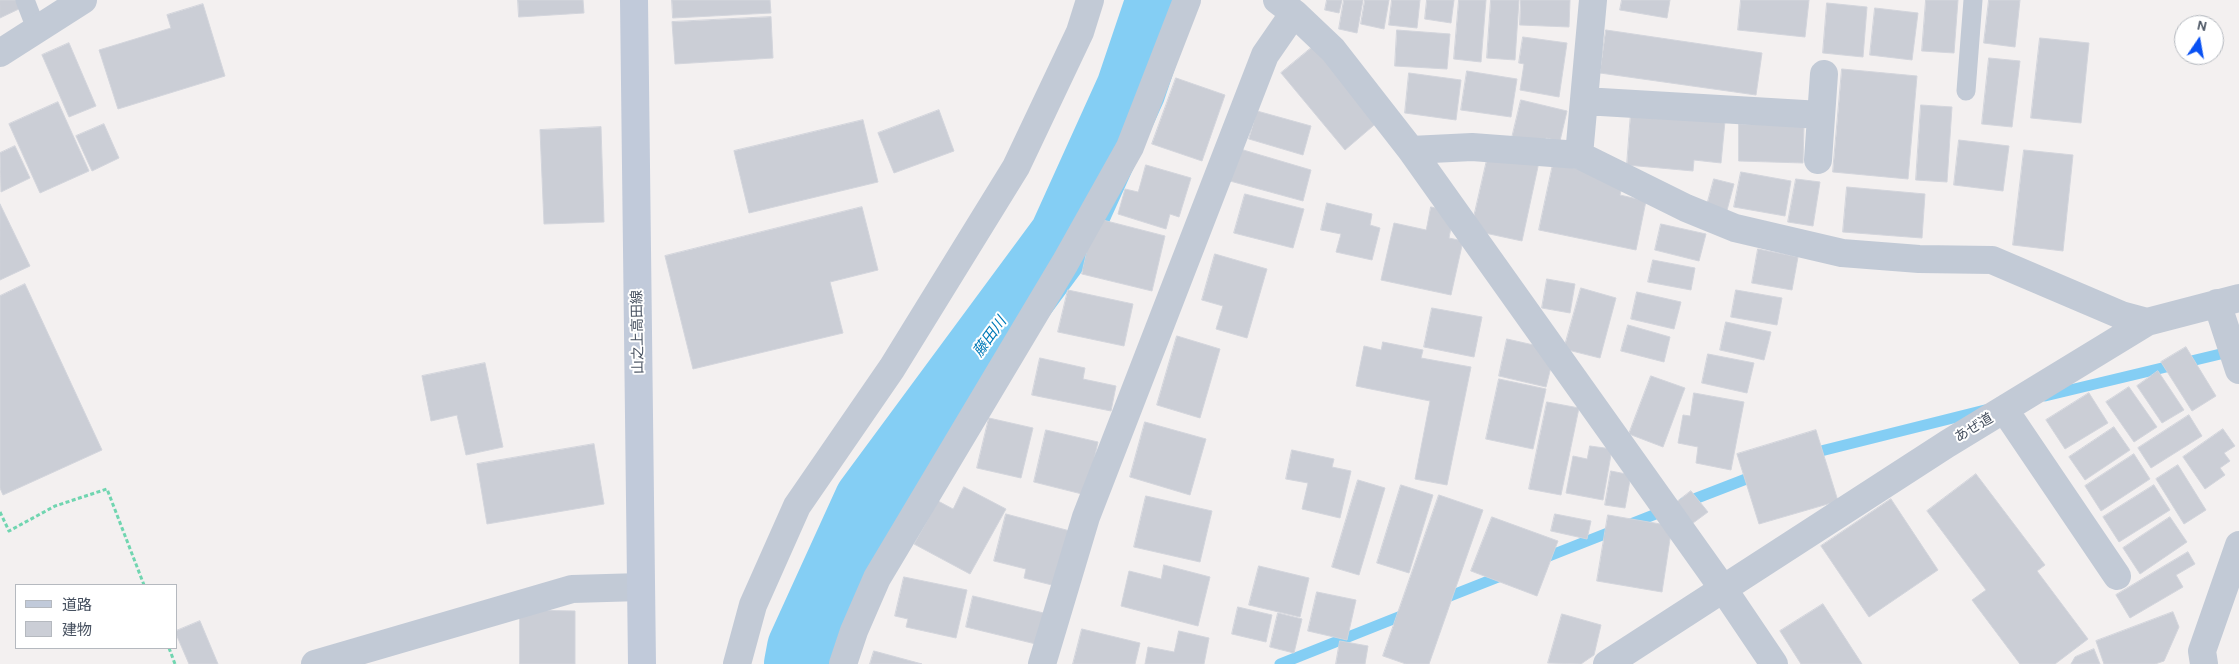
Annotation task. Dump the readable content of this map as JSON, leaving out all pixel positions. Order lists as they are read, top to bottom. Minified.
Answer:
{"streets":{"street":["山之上高田線","あぜ道"]},"water":["藤田川"],"legend":["道路","建物"],"north":"top"}
